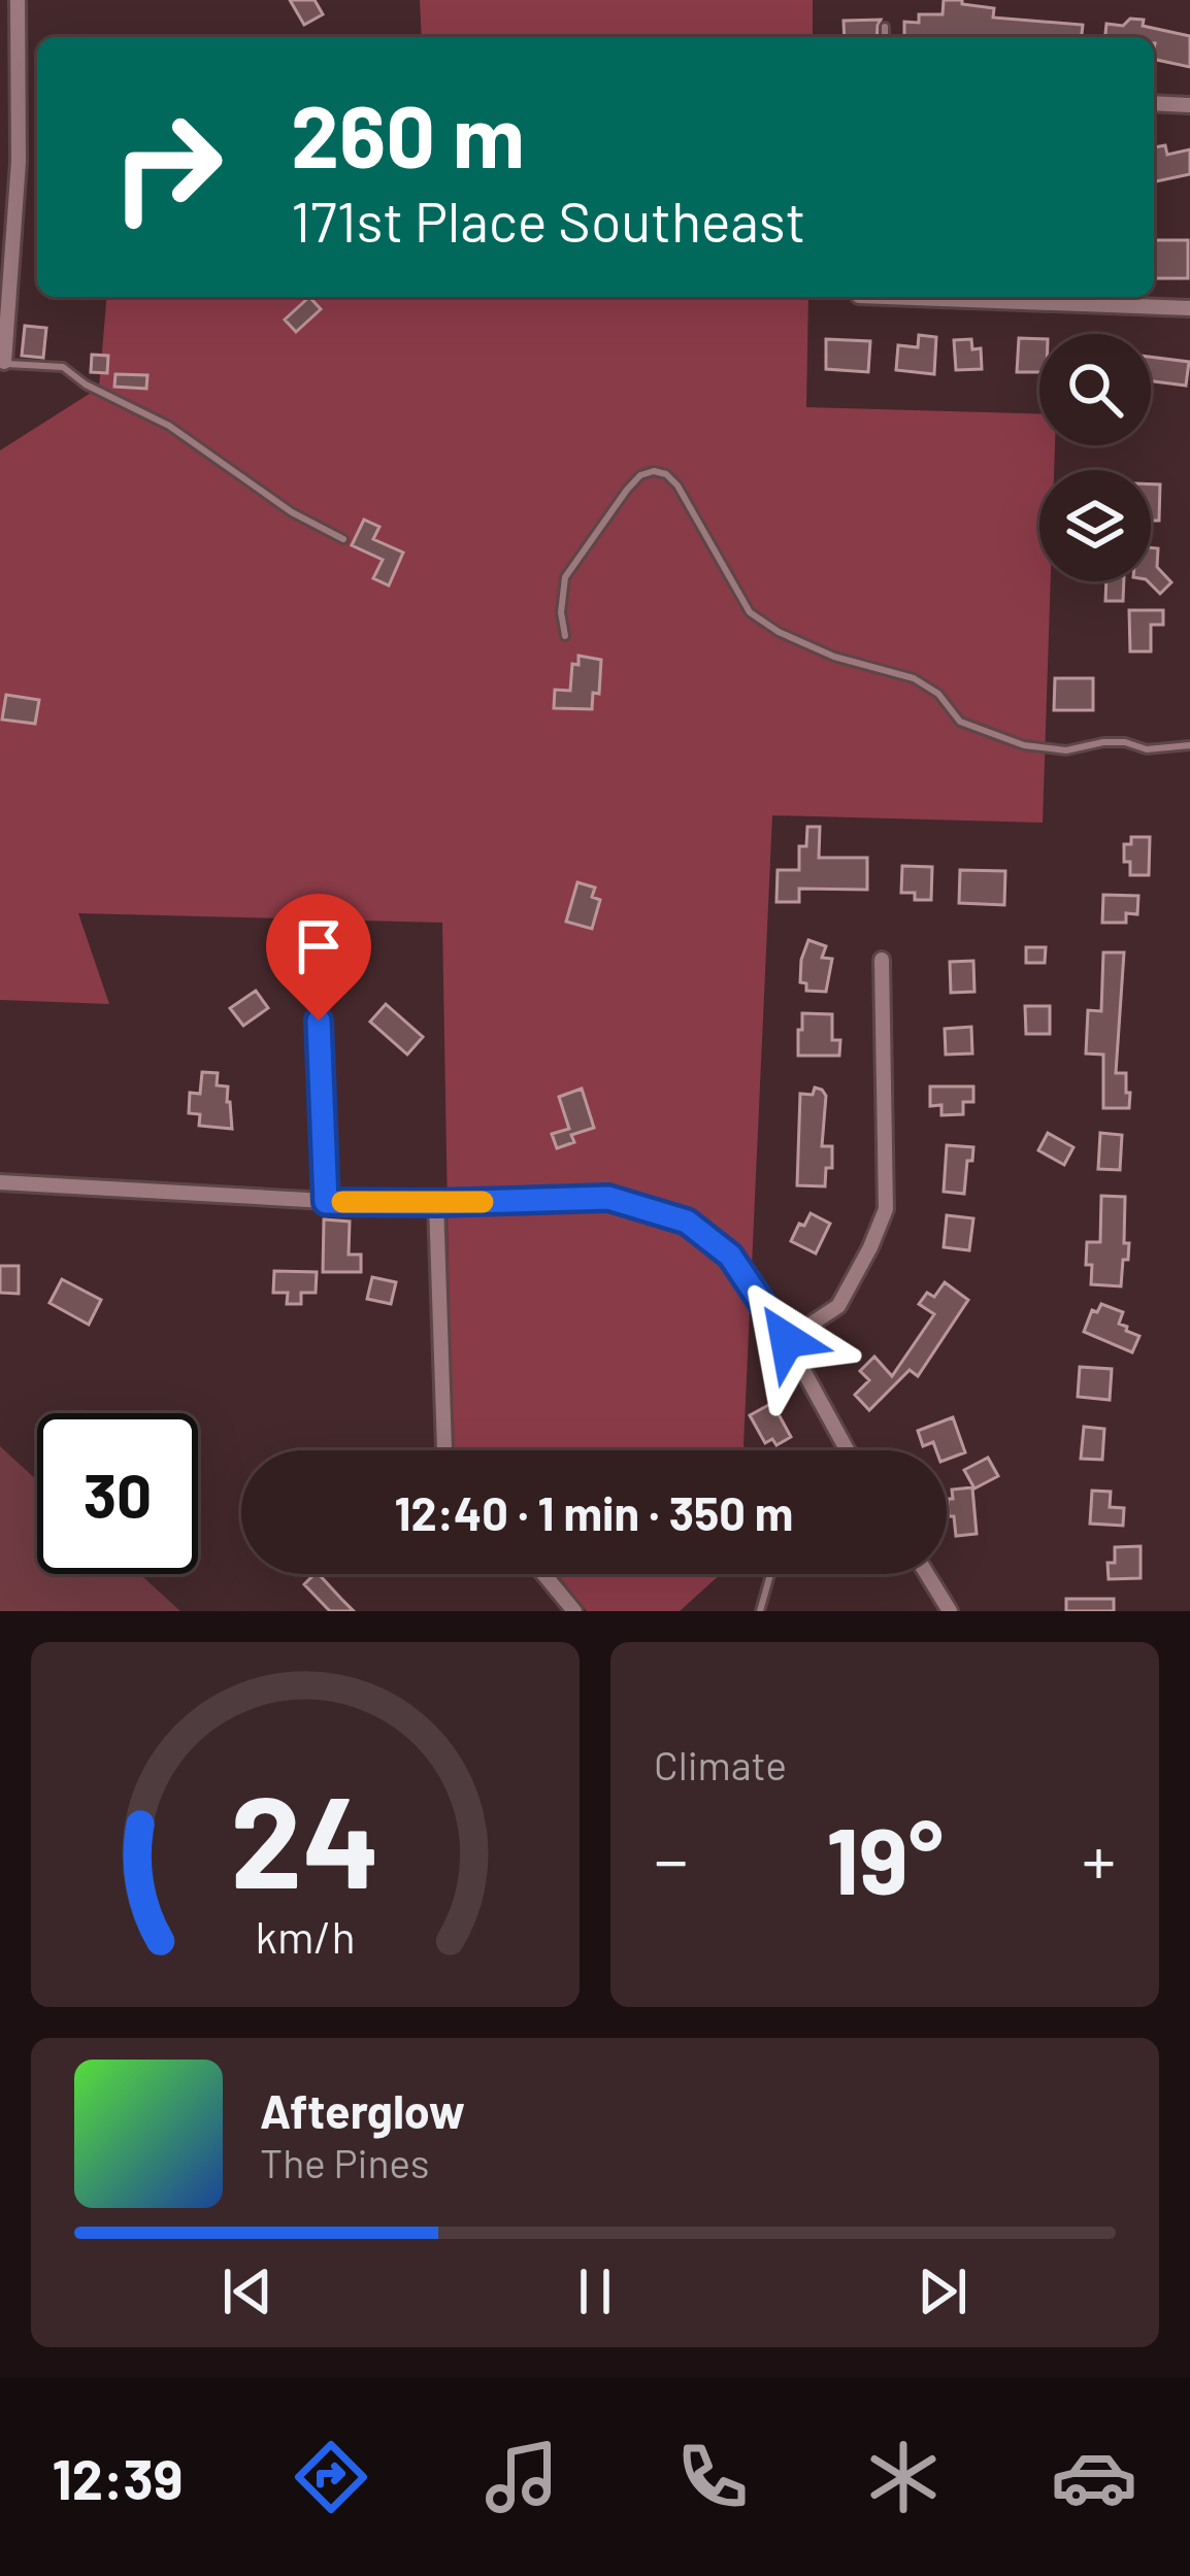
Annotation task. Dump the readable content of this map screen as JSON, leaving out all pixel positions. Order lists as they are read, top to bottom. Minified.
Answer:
{"page":{"turn":["260 m","171st Place Southeast"],"limit":"30","trip":"12:40 · 1 min · 350 m","tile":"Climate","heat":["−","19°","+"],"song":["Afterglow","The Pines"],"tabs":"12:39","gauge":["24","km/h"]}}
